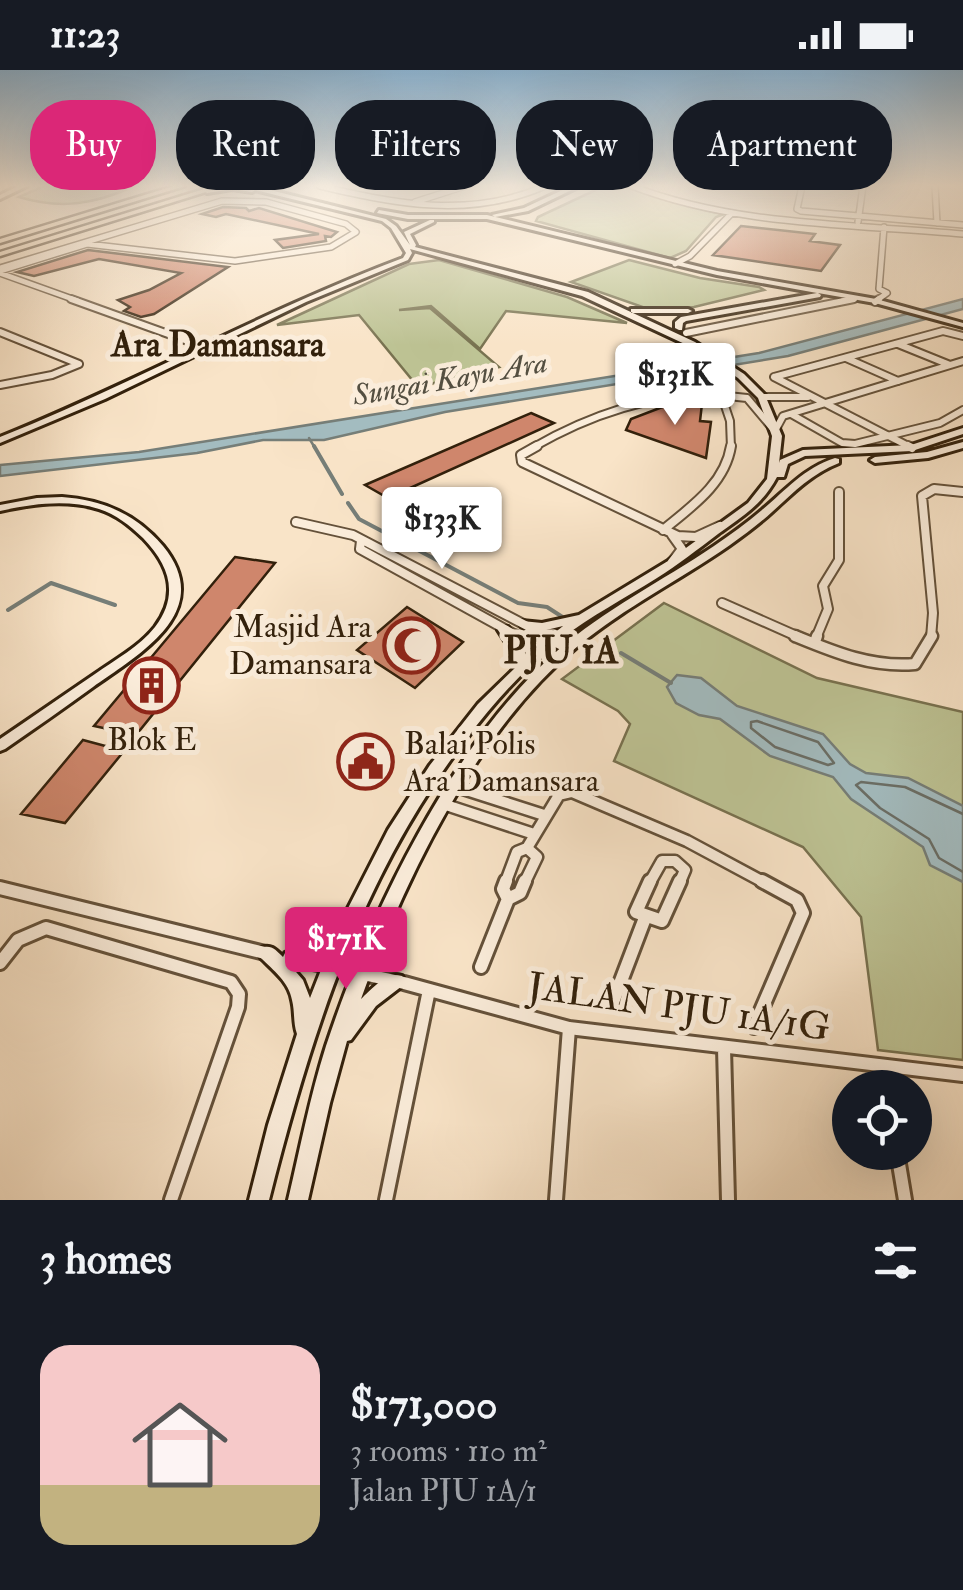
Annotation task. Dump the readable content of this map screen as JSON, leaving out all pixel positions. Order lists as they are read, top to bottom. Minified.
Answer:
{"streets":{"street":["JALAN PJU 1A/1G"]},"districts":["Ara Damansara","PJU 1A"],"water":["Sungai Kayu Ara"],"places":{"mosque":["Masjid Ara Damansara"],"building":["Blok E"],"public building":["Balai Polis Ara Damansara"]},"page":{"status":"11:23","chip":["Buy","Rent","Filters","New","Apartment"],"price":["$131K","$133K","$171K"],"heading":"3 homes","list":[{"name":"$171,000","note":"3 rooms · 110 m² · Jalan PJU 1A/1"}]}}
